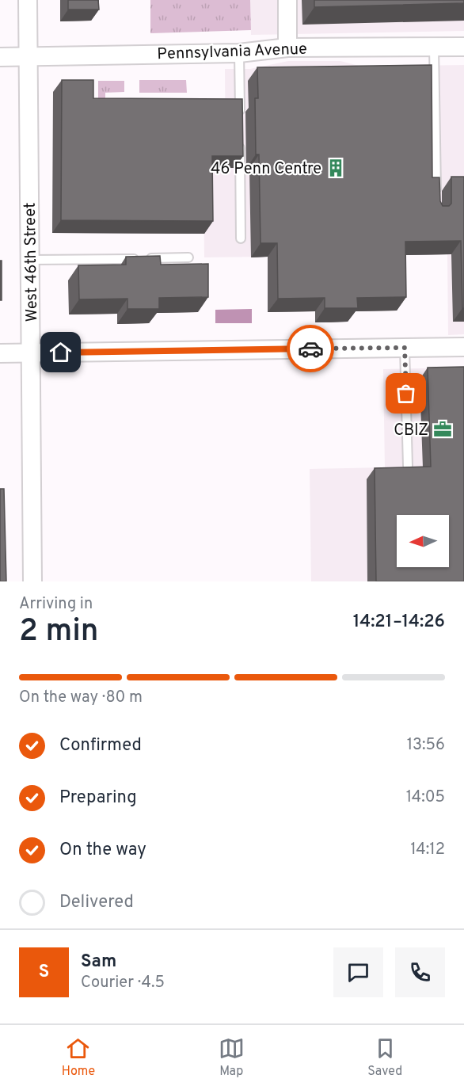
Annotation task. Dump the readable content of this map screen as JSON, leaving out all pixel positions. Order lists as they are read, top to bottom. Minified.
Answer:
{"streets":{"street":["Pennsylvania Avenue","West 46th Street"]},"crossings":[["Pennsylvania Avenue","West 46th Street"]],"places":{"building":["46 Penn Centre"],"office":["CBIZ"]},"north":"left","page":{"heading":["2 min","Arriving in","14:21–14:26"],"panel":["Sam","Courier · 4.5"],"bar":"On the way · 80 m","list":[["Confirmed","13:56"],["Preparing","14:05"],["On the way","14:12"],"Delivered"],"round":"S","tabs":["Home","Map","Saved"]}}
